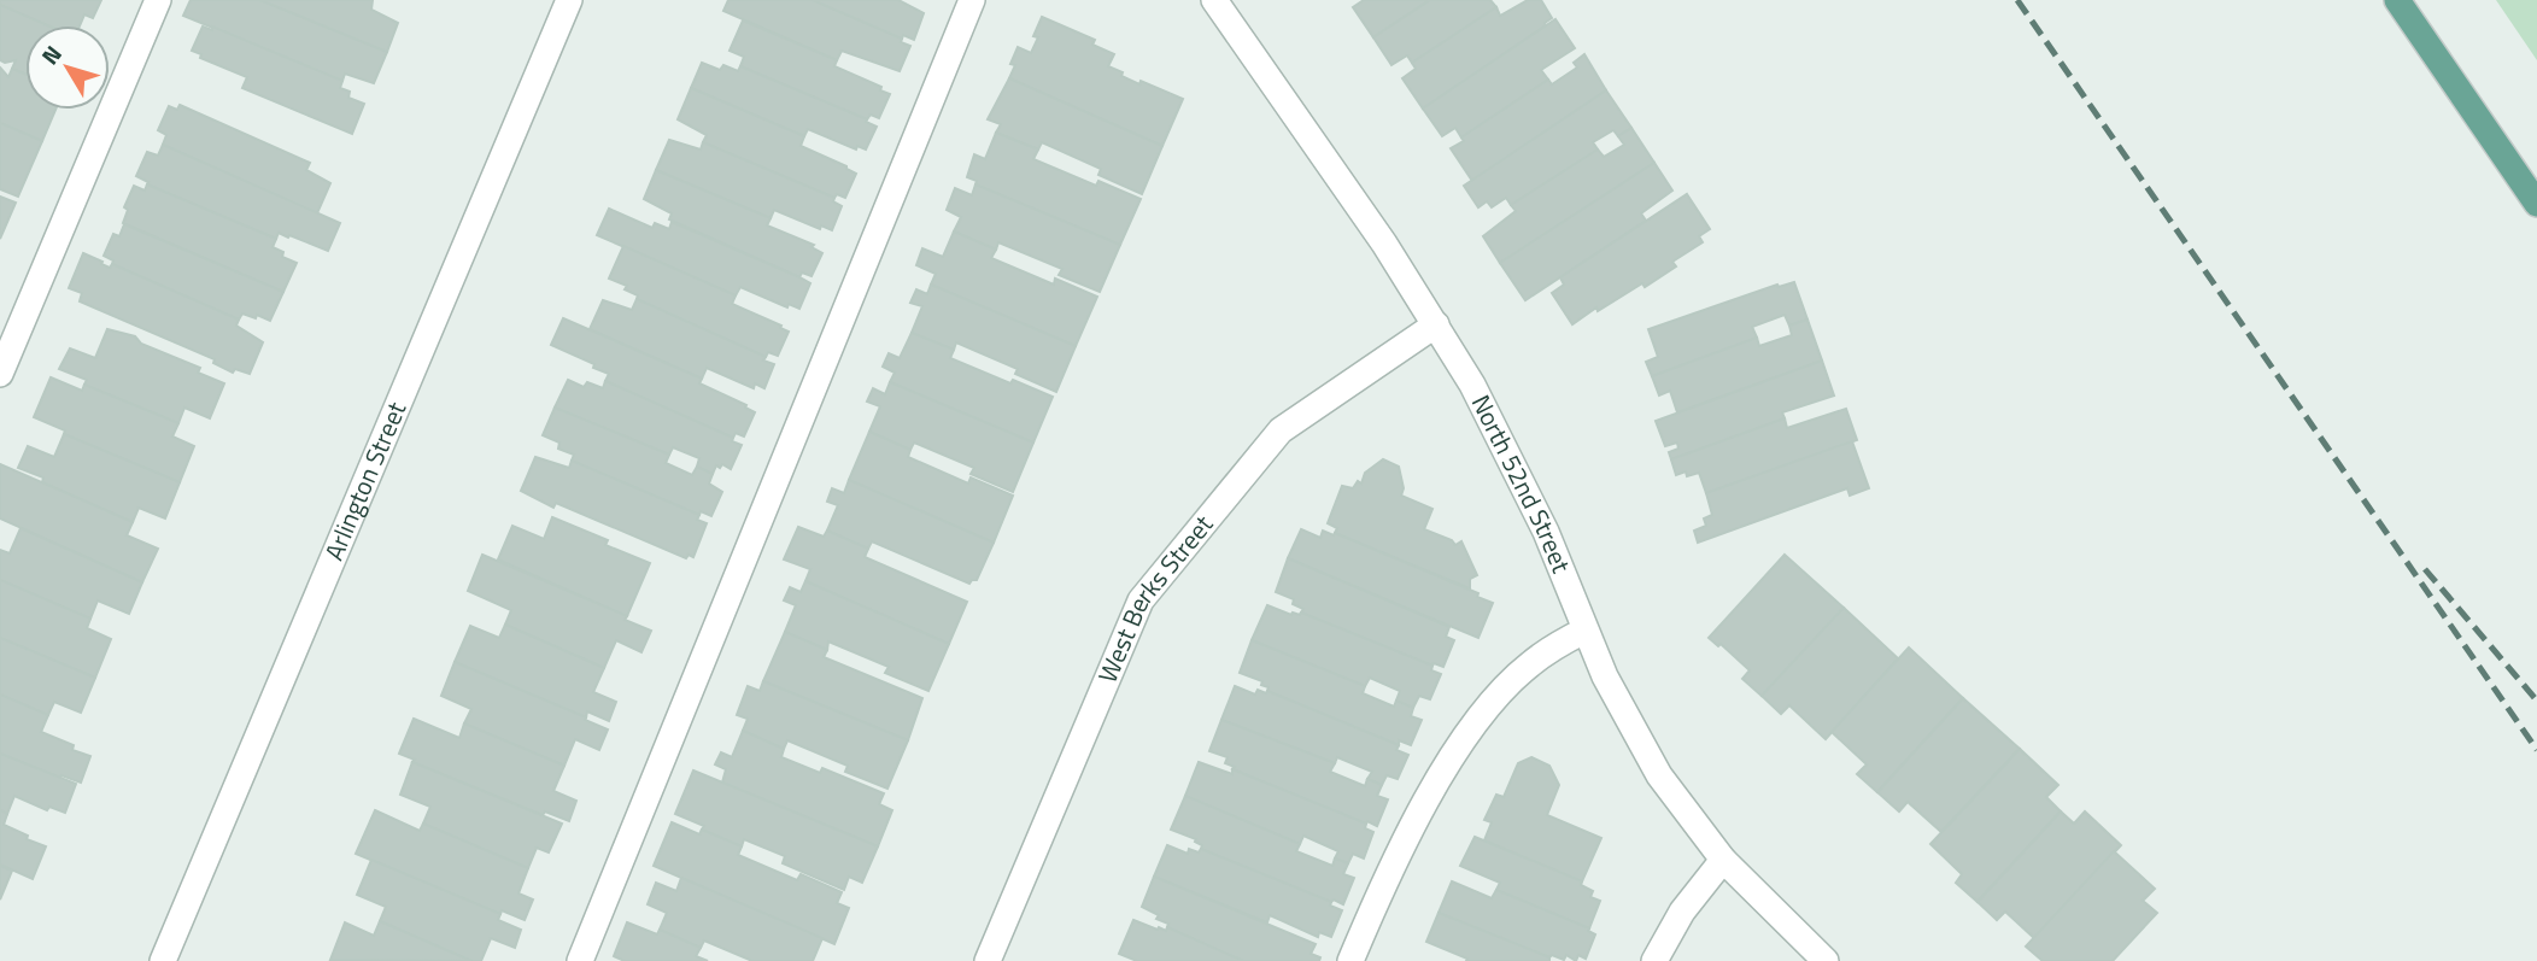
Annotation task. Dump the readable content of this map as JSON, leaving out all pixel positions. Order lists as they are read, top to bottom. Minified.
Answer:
{"streets":{"street":["Arlington Street","North 52nd Street","West Berks Street"]},"crossings":[["North 52nd Street","West Berks Street"]],"north":"top left"}
